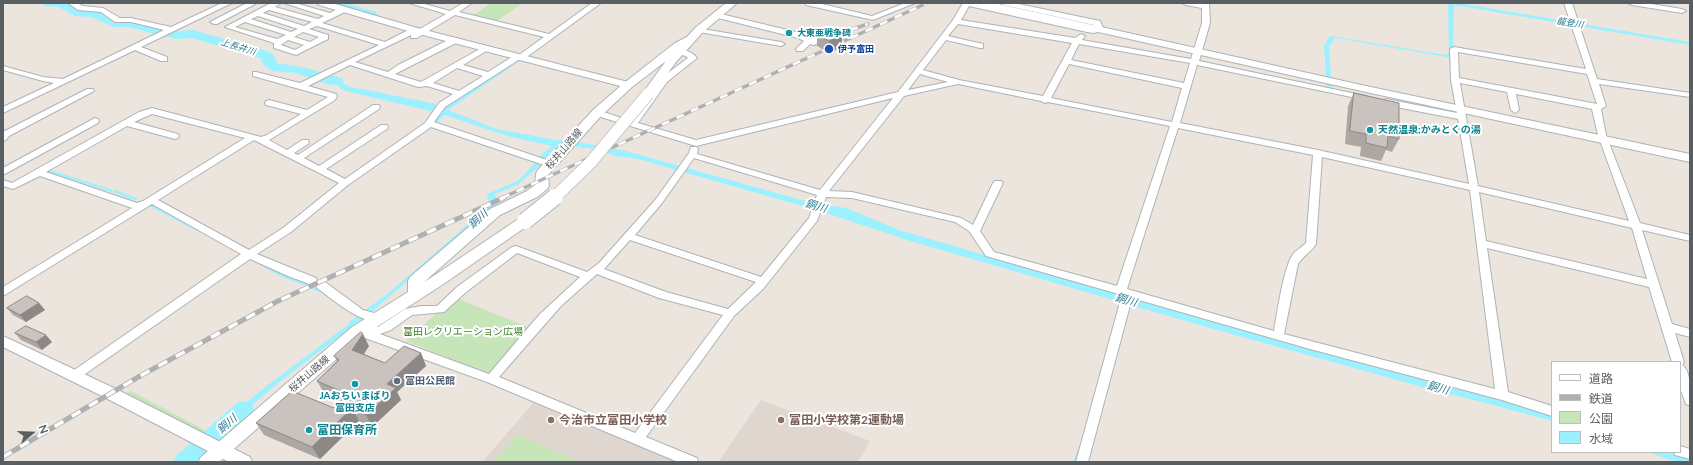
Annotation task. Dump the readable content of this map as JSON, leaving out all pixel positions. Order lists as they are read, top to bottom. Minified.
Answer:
{"streets":{"main road":["桜井山路線"]},"water":["龍登川","上長井川","銅川"],"parks":["富田レクリエーション広場"],"places":["大東亜戦争碑","伊予富田","天然温泉;かみとくの湯","富田公民館","JAおちいまばり 富田支店","今治市立富田小学校","富田小学校第2運動場","富田保育所"],"legend":["道路","鉄道","公園","水域"],"north":"right"}
